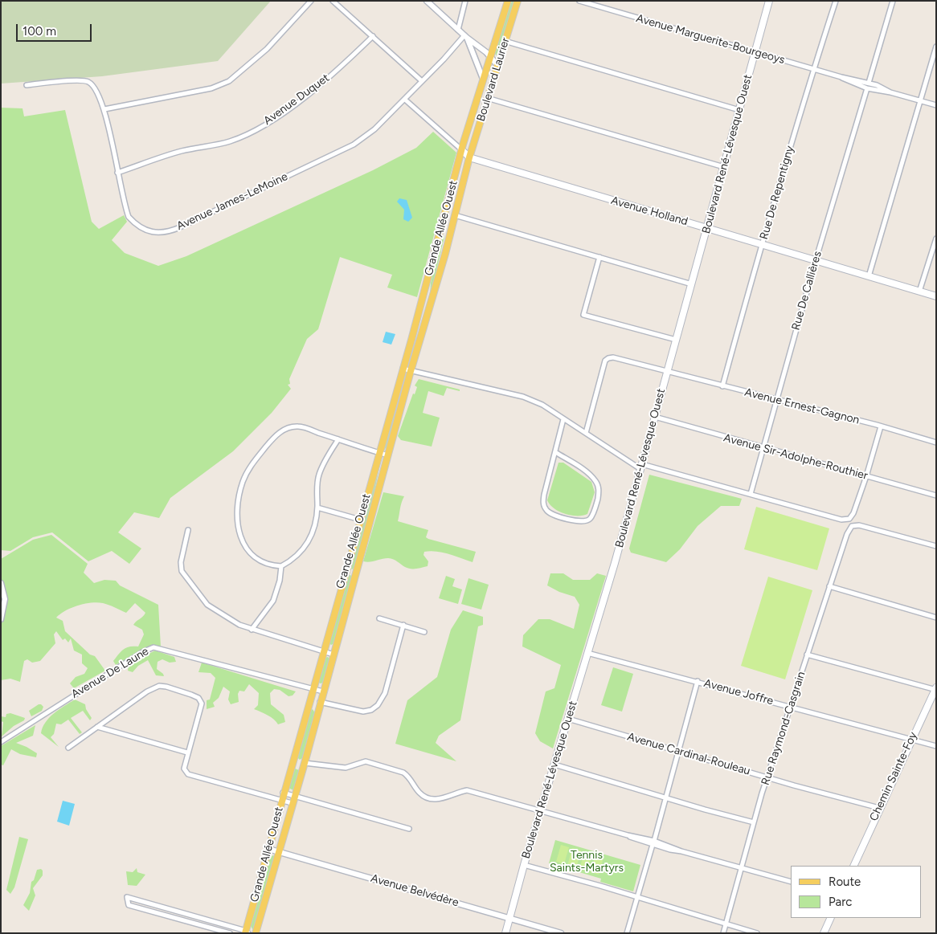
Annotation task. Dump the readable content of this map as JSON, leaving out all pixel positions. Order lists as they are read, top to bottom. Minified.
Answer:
{"streets":{"main road":["Boulevard Laurier","Boulevard René-Lévesque Ouest","Avenue Holland","Grande Allée Ouest","Chemin Sainte-Foy"],"street":["Avenue Marguerite-Bourgeoys","Avenue Duquet","Rue De Repentigny","Avenue James-LeMoine","Rue De Callières","Avenue Ernest-Gagnon","Avenue Sir-Adolphe-Routhier","Avenue De Laune","Avenue Joffre","Rue Raymond-Casgrain","Avenue Cardinal-Rouleau","Avenue Belvédère"]},"crossings":[["Avenue Marguerite-Bourgeoys","Boulevard René-Lévesque Ouest"],["Avenue Marguerite-Bourgeoys","Rue De Repentigny"],["Avenue Marguerite-Bourgeoys","Rue De Callières"],["Boulevard Laurier","Avenue Holland"],["Boulevard Laurier","Grande Allée Ouest"],["Avenue Duquet","Avenue James-LeMoine"],["Boulevard René-Lévesque Ouest","Avenue Holland"],["Boulevard René-Lévesque Ouest","Avenue Ernest-Gagnon"],["Boulevard René-Lévesque Ouest","Avenue Sir-Adolphe-Routhier"],["Boulevard René-Lévesque Ouest","Avenue Joffre"],["Boulevard René-Lévesque Ouest","Avenue Cardinal-Rouleau"],["Boulevard René-Lévesque Ouest","Avenue Belvédère"],["Rue De Repentigny","Avenue Holland"],["Rue De Repentigny","Avenue Ernest-Gagnon"],["Avenue James-LeMoine","Avenue Holland"],["Avenue Holland","Grande Allée Ouest"],["Avenue Holland","Rue De Callières"],["Grande Allée Ouest","Avenue De Laune"],["Grande Allée Ouest","Avenue Belvédère"],["Rue De Callières","Avenue Ernest-Gagnon"],["Rue De Callières","Avenue Sir-Adolphe-Routhier"],["Avenue Joffre","Rue Raymond-Casgrain"],["Avenue Joffre","Chemin Sainte-Foy"],["Rue Raymond-Casgrain","Avenue Cardinal-Rouleau"],["Avenue Cardinal-Rouleau","Chemin Sainte-Foy"]],"parks":["Tennis Saints-Martyrs"],"legend":["Route","Parc"],"scale_bar":"100 m"}
